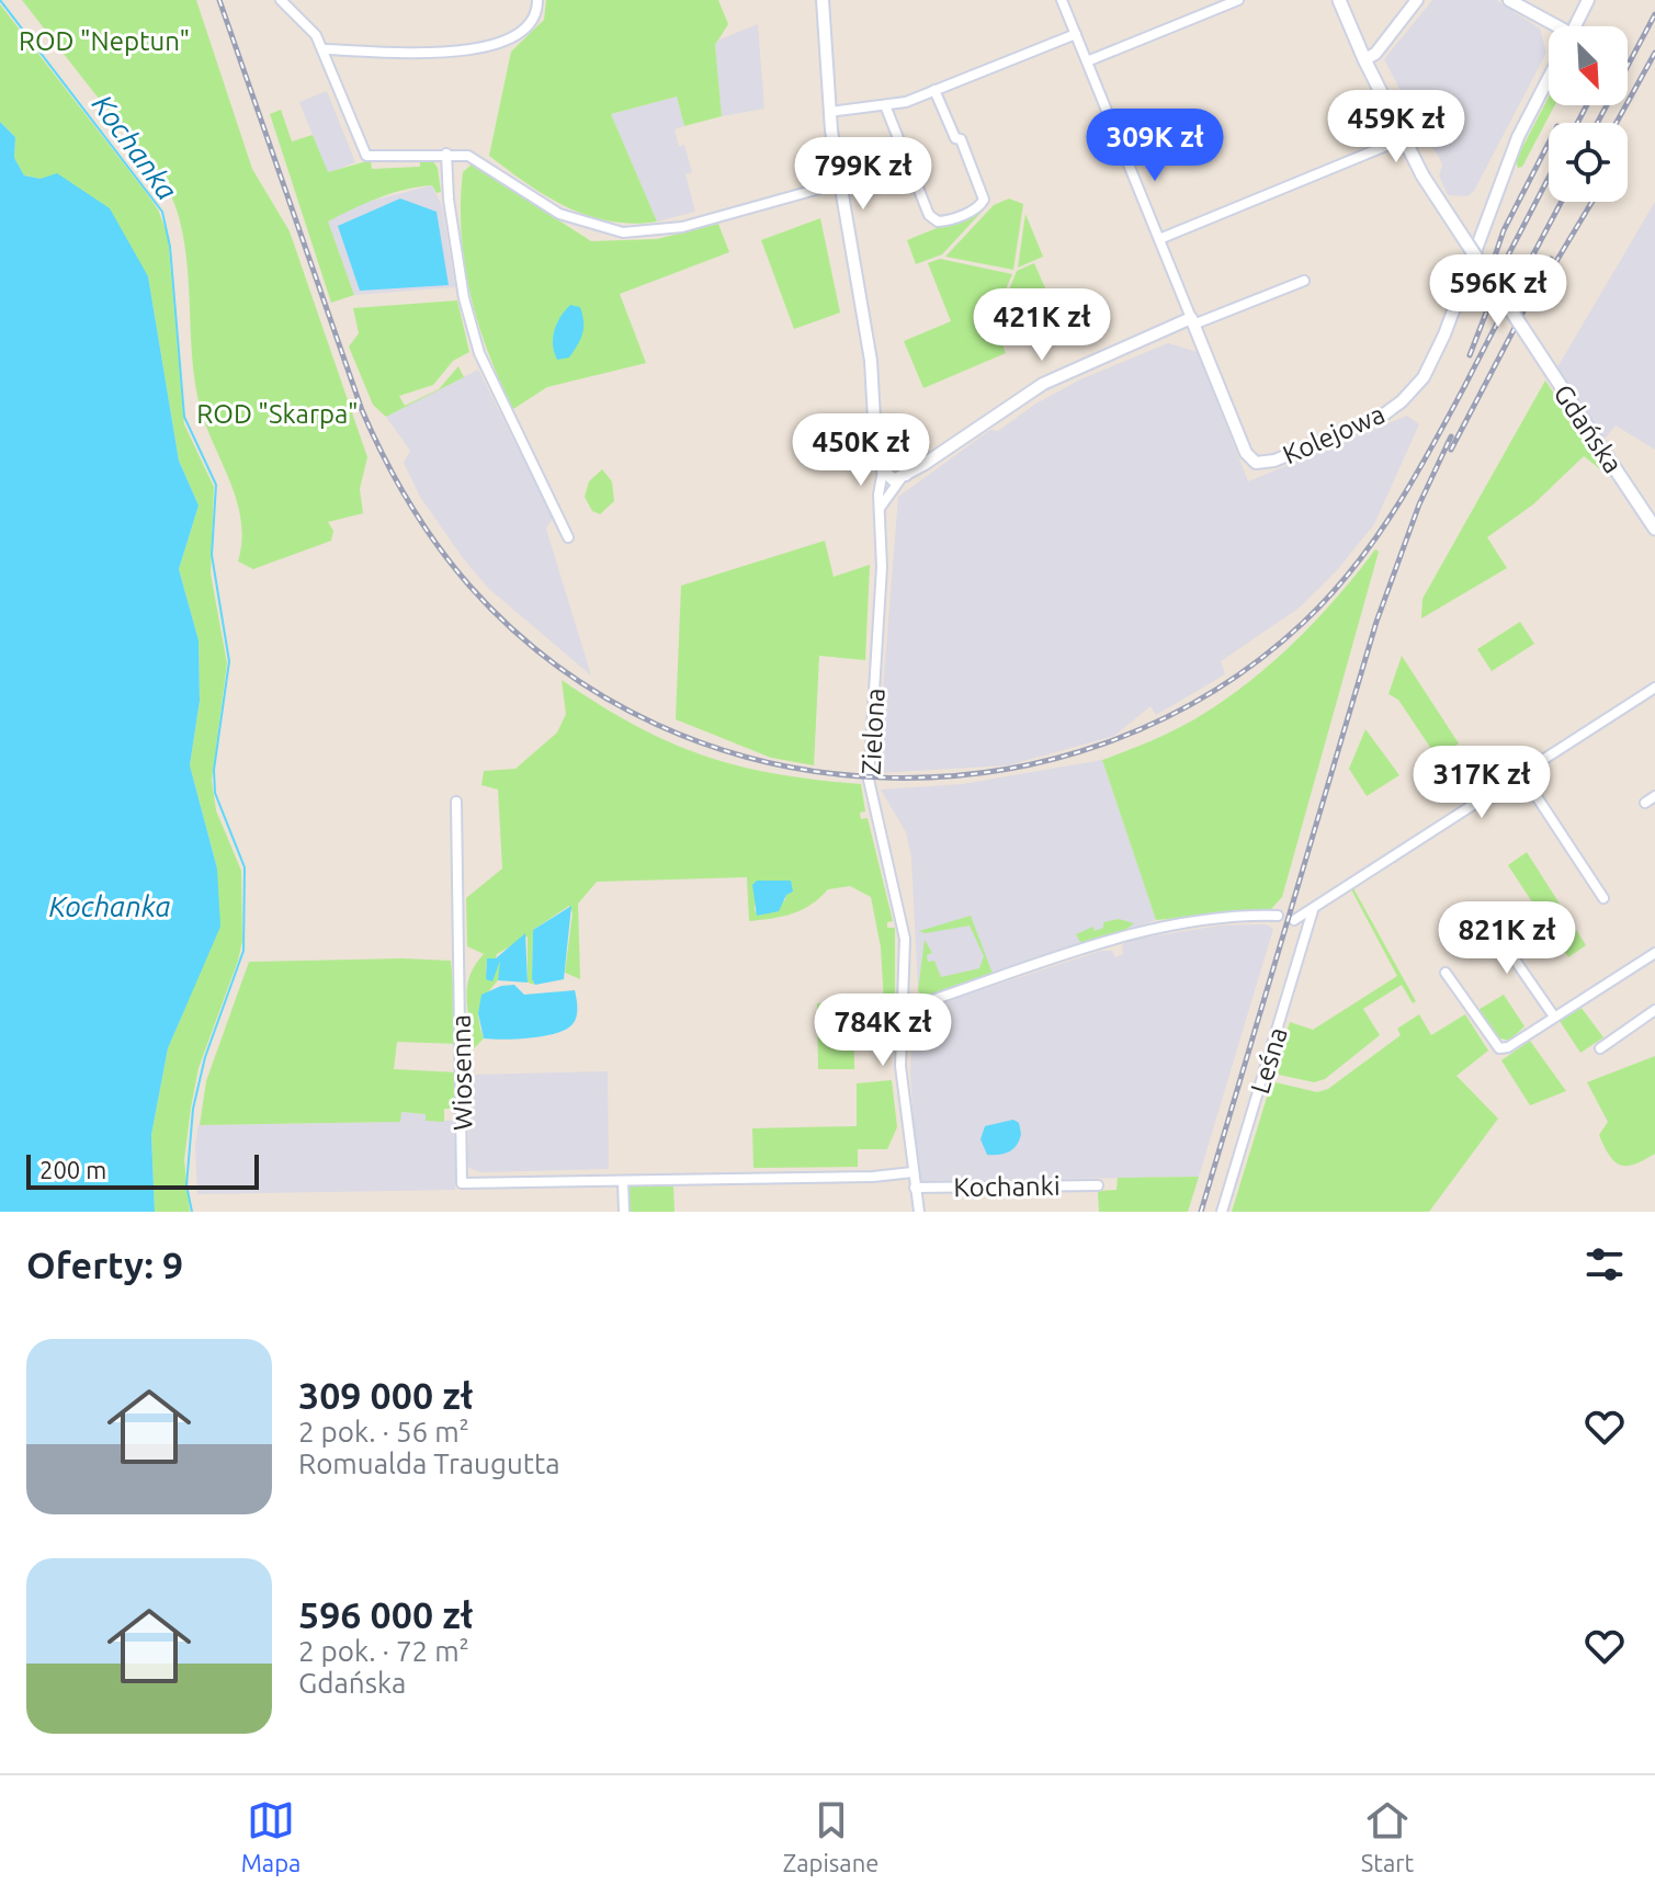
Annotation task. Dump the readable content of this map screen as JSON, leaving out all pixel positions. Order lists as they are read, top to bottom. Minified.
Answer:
{"streets":{"main road":["Gdańska"],"street":["Kolejowa","Zielona","Leśna","Wiosenna","Kochanki"]},"crossings":[["Zielona","Kochanki"],["Wiosenna","Kochanki"]],"water":["Kochanka"],"parks":["ROD \"Neptun\"","ROD \"Skarpa\""],"scale_bar":"200 m","north":"bottom right","page":{"price":["459K zł","309K zł","799K zł","596K zł","421K zł","450K zł","317K zł","821K zł","784K zł"],"scale":"200 m","heading":"Oferty: 9","list":[{"name":"309 000 zł","note":"2 pok. · 56 m² · Romualda Traugutta"},{"name":"596 000 zł","note":"2 pok. · 72 m² · Gdańska"}],"tabs":["Mapa","Zapisane","Start"]}}
